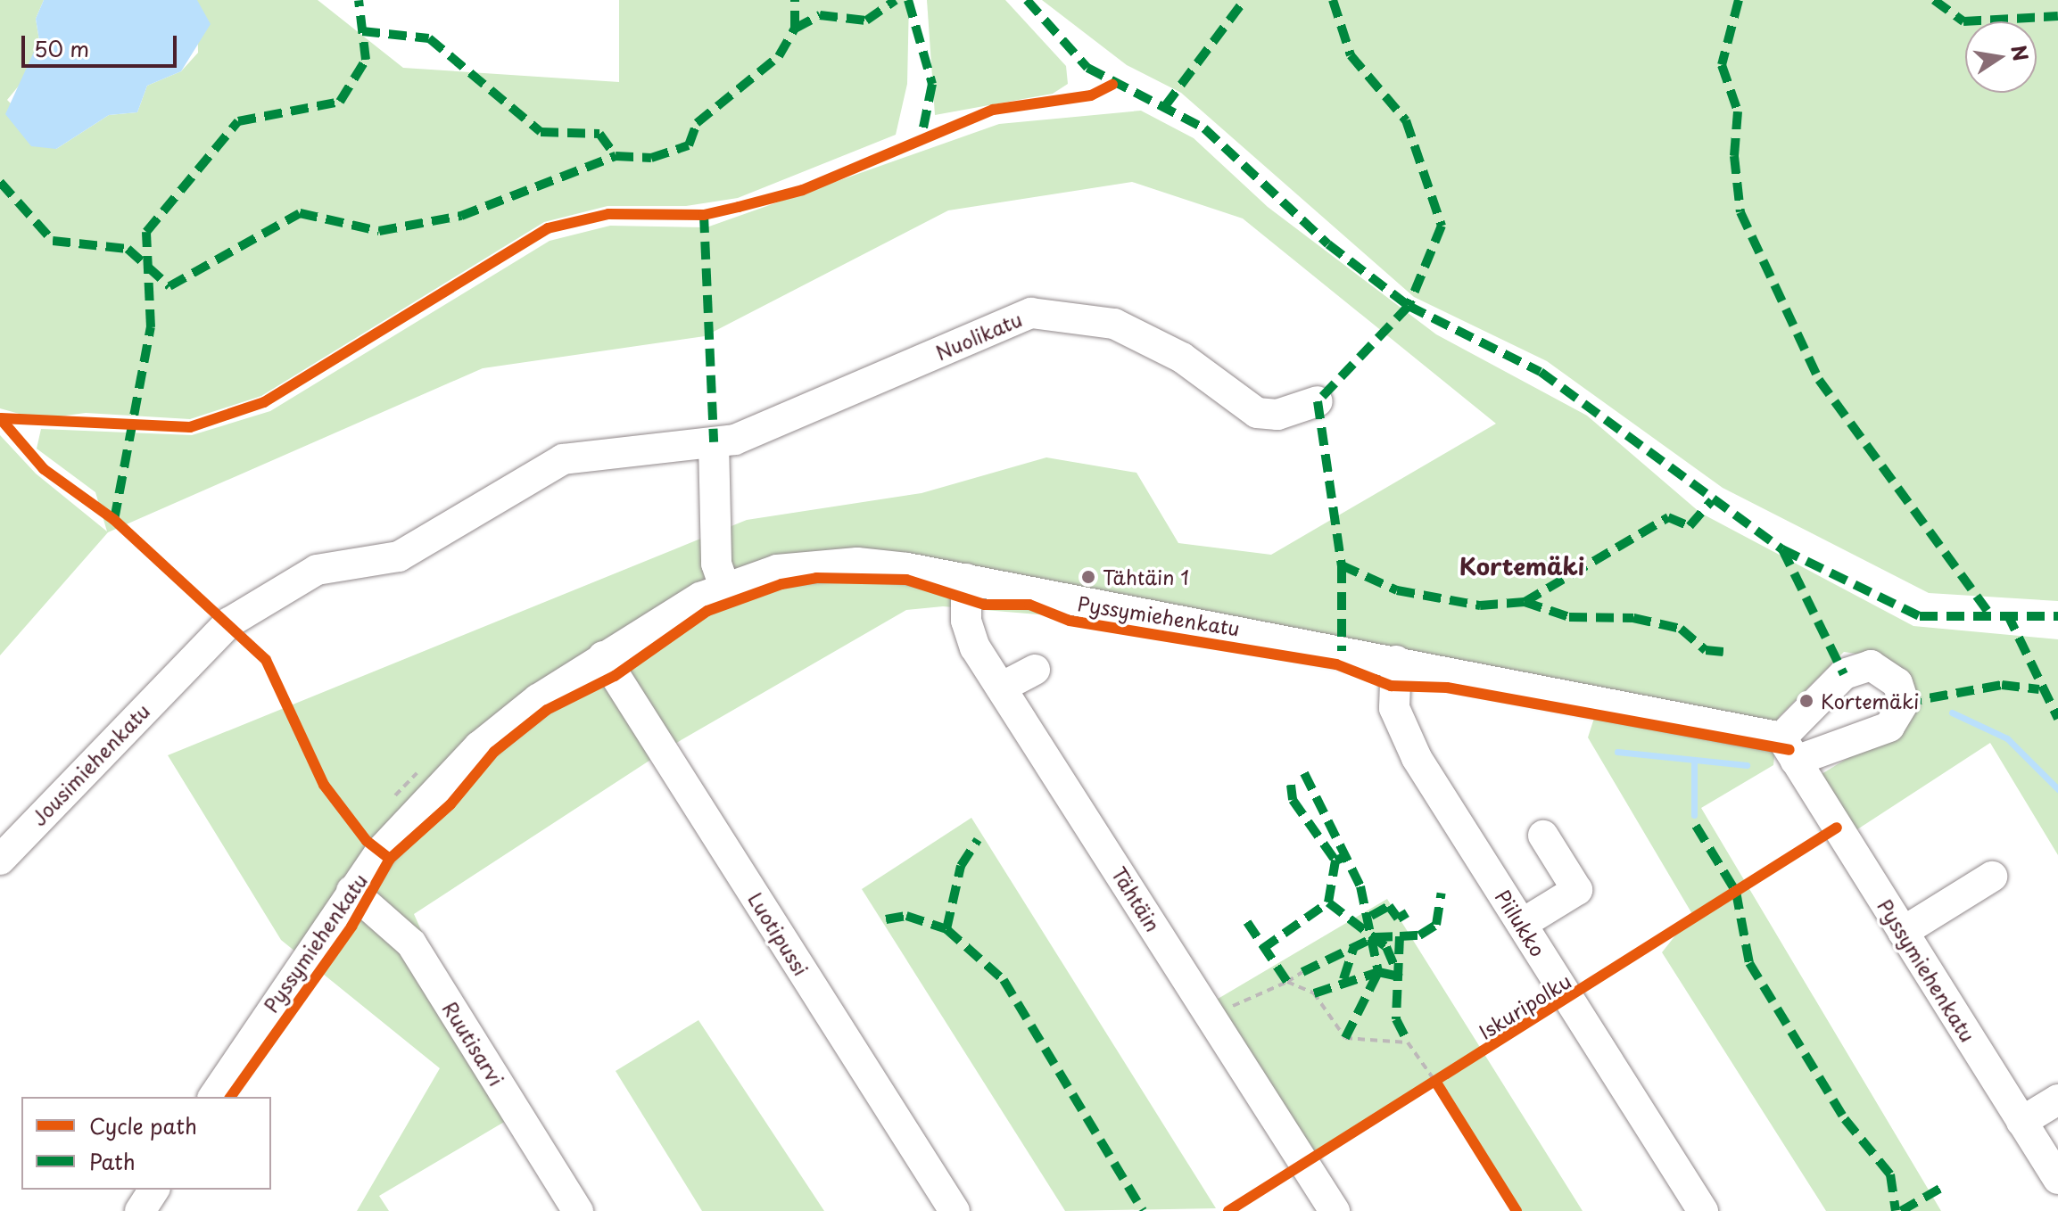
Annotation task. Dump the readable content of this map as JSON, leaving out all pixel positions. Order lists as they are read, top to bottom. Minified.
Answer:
{"streets":{"street":["Nuolikatu","Pyssymiehenkatu","Jousimiehenkatu","Tähtäin","Piilukko","Luotipussi","Ruutisarvi"],"cycle path":["Iskuripolku"]},"crossings":[["Nuolikatu","Jousimiehenkatu"],["Pyssymiehenkatu","Tähtäin"],["Pyssymiehenkatu","Piilukko"],["Pyssymiehenkatu","Luotipussi"],["Pyssymiehenkatu","Ruutisarvi"]],"districts":["Kortemäki"],"places":["Tähtäin 1","Kortemäki"],"legend":["Cycle path","Path"],"scale_bar":"50 m","north":"right"}
